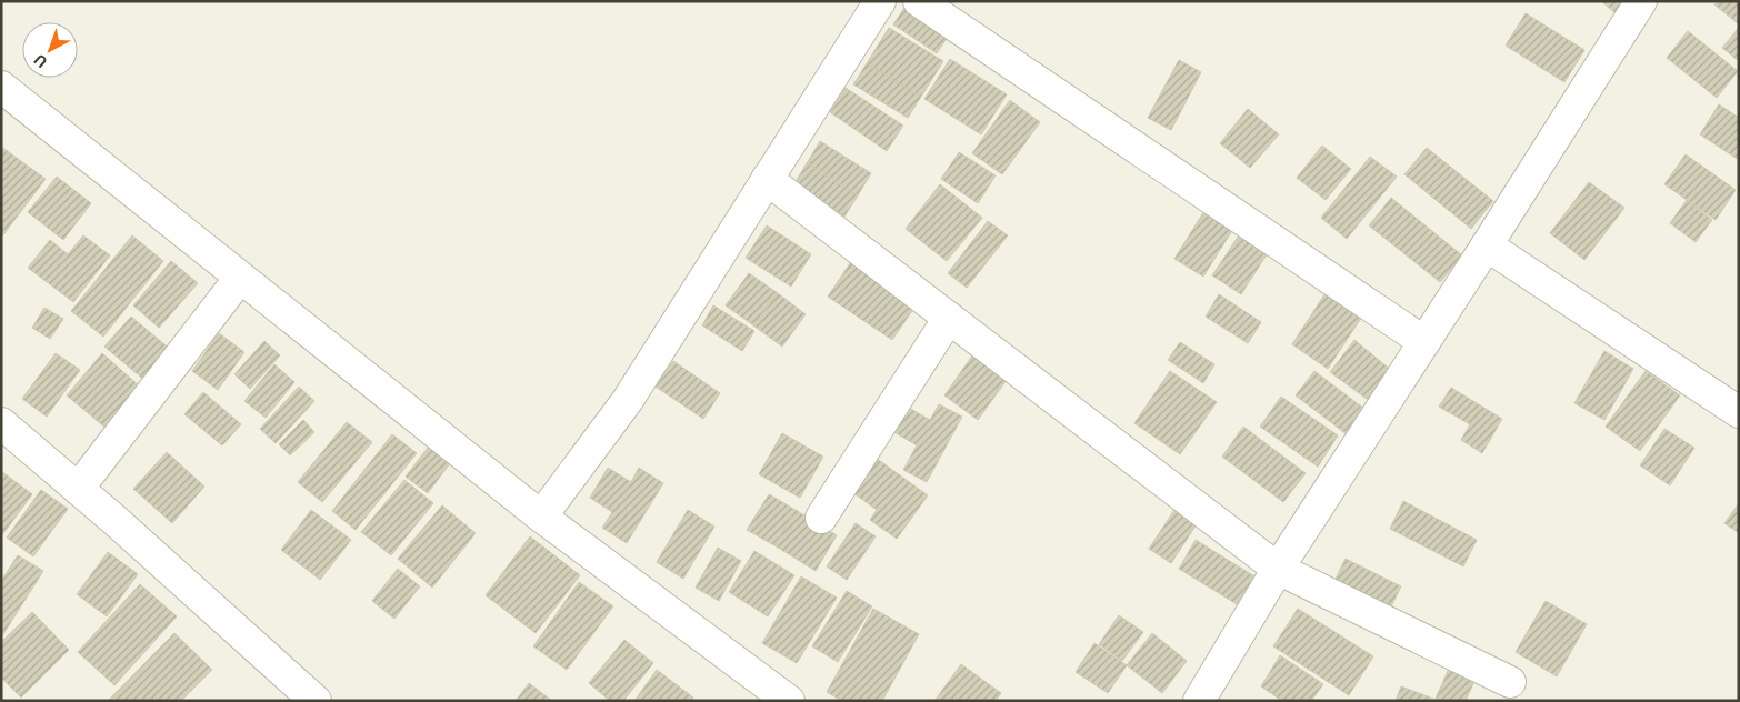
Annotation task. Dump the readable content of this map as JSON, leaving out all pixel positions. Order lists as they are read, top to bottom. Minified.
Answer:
{"north":"bottom left"}
